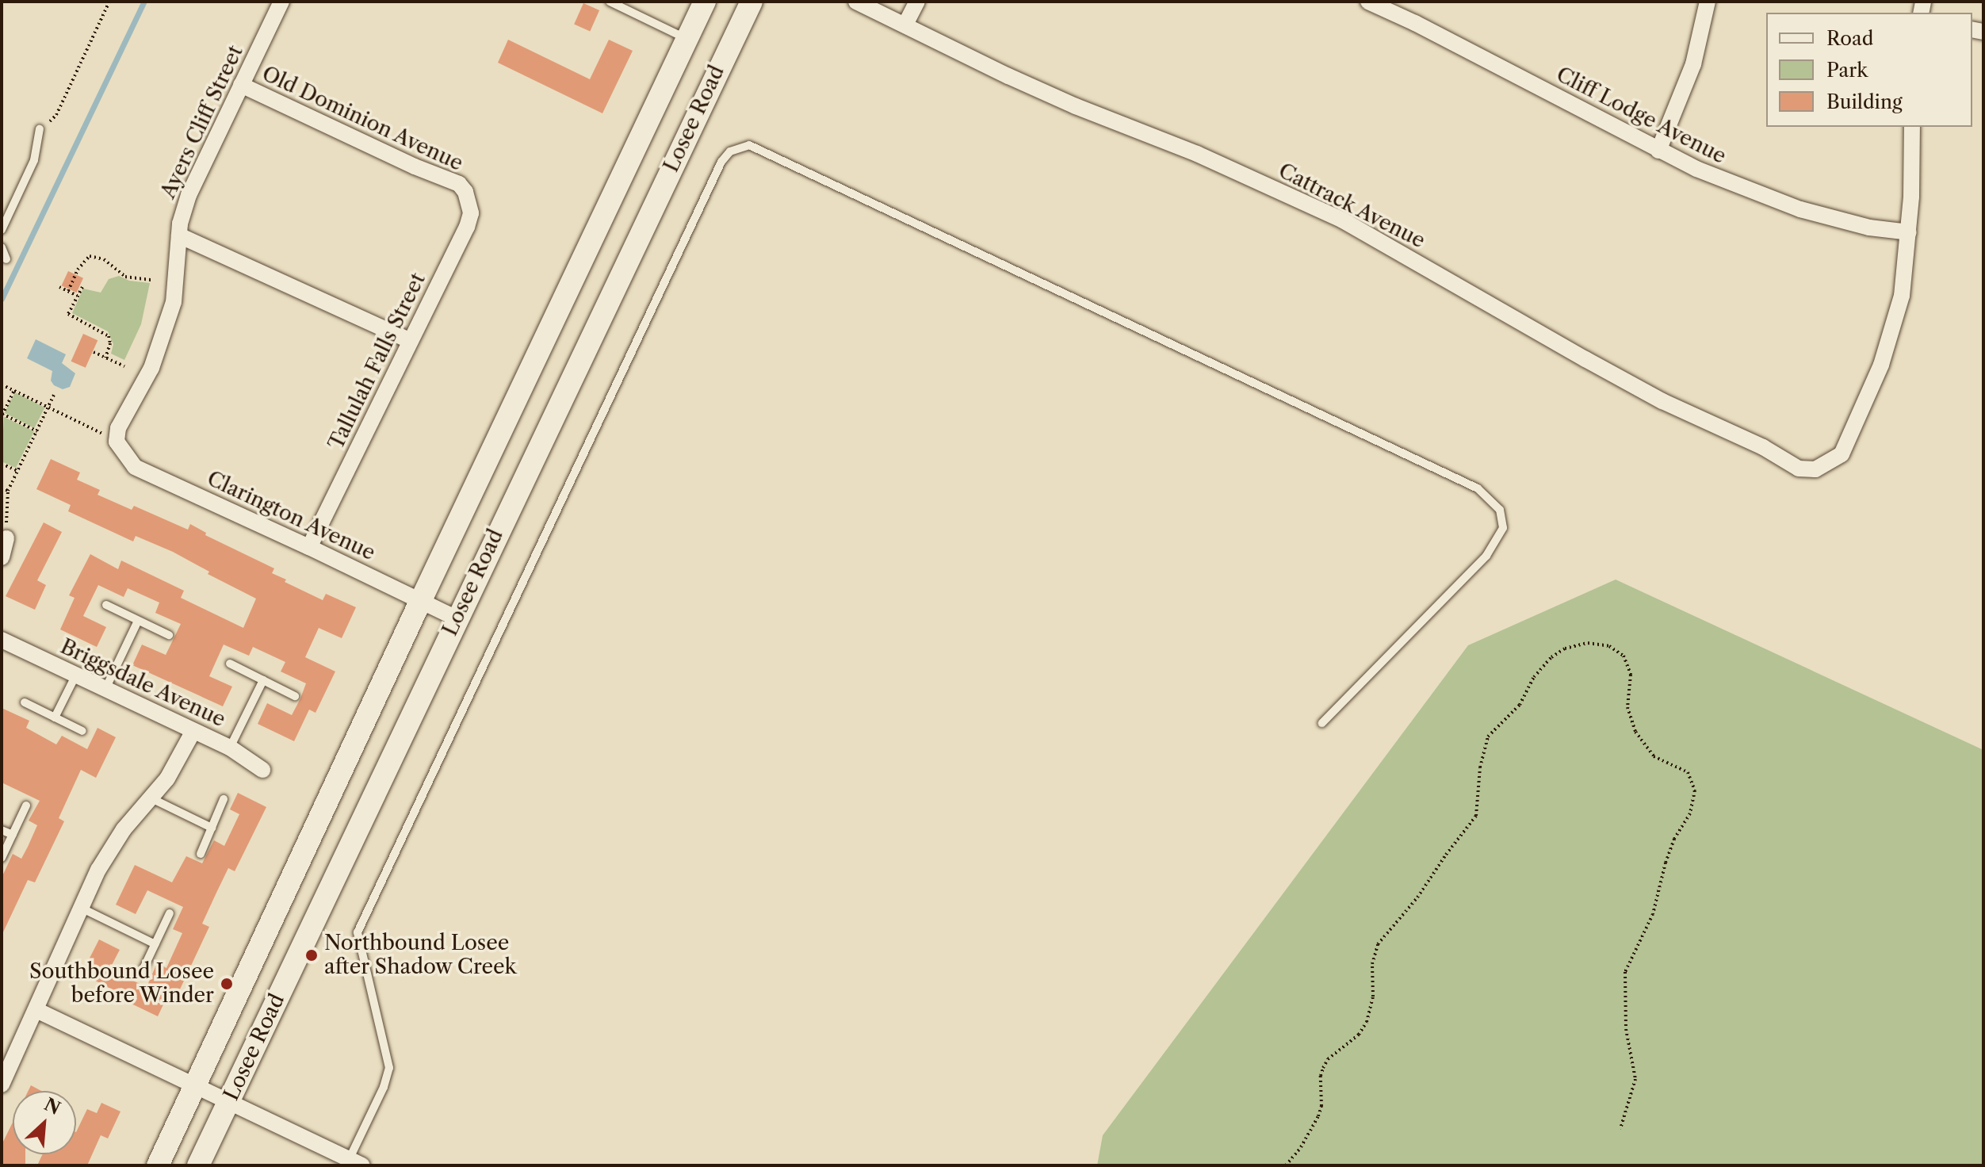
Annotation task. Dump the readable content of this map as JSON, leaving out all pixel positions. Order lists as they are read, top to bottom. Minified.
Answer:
{"streets":{"main road":["Losee Road"],"street":["Cliff Lodge Avenue","Old Dominion Avenue","Ayers Cliff Street","Cattrack Avenue","Tallulah Falls Street","Clarington Avenue","Briggsdale Avenue"]},"crossings":[["Cliff Lodge Avenue","Cattrack Avenue"],["Old Dominion Avenue","Ayers Cliff Street"],["Old Dominion Avenue","Tallulah Falls Street"],["Losee Road","Clarington Avenue"],["Ayers Cliff Street","Clarington Avenue"],["Tallulah Falls Street","Clarington Avenue"]],"places":["Northbound Losee after Shadow Creek","Southbound Losee before Winder"],"legend":["Road","Park","Building"],"north":"top right"}
